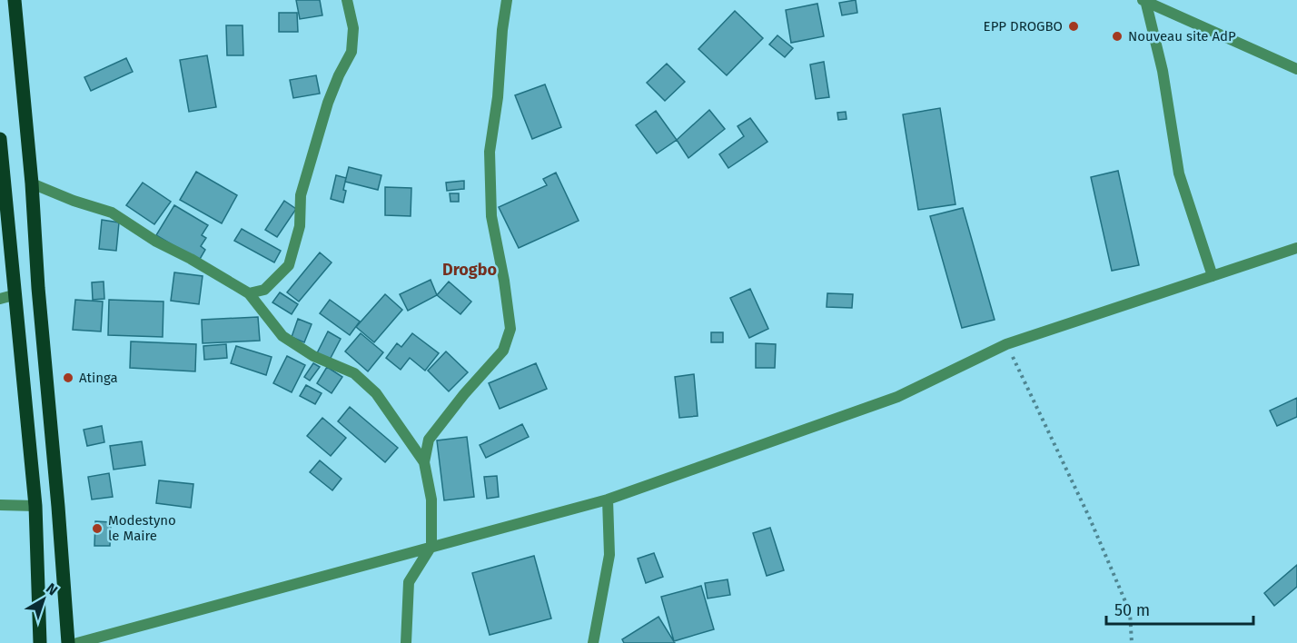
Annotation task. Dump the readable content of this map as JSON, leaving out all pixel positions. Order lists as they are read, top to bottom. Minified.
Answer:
{"districts":["Drogbo"],"places":["EPP DROGBO","Nouveau site AdP","Atinga","Modestyno le Maire"],"scale_bar":"50 m","north":"top right"}
